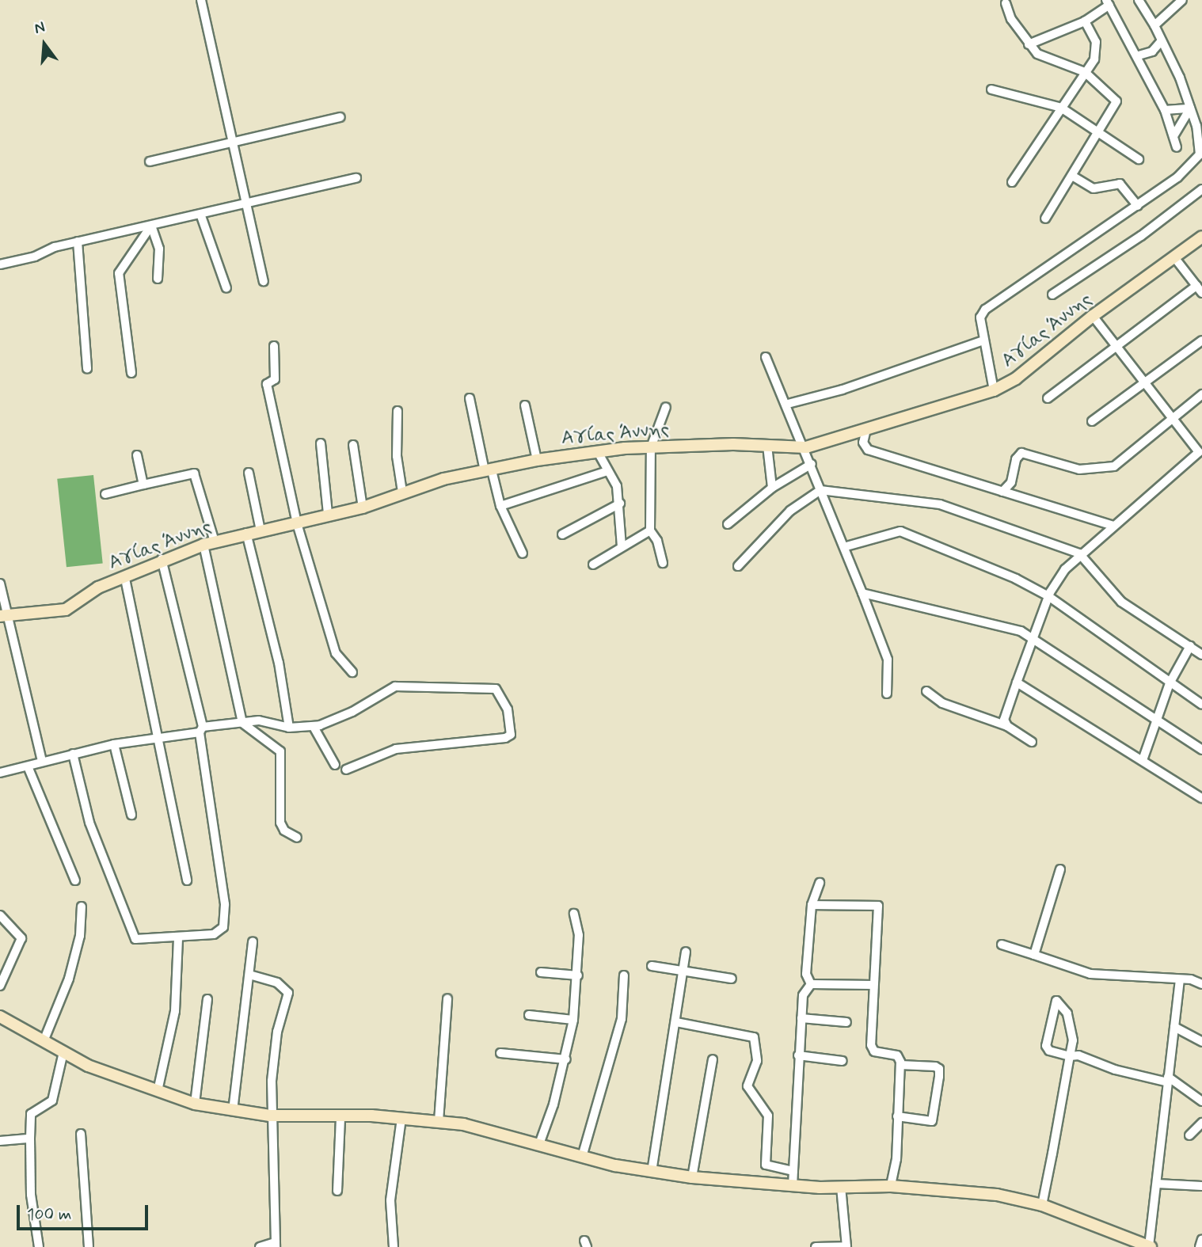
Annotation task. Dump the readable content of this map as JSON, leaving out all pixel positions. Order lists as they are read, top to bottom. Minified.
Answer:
{"streets":{"street":["Αγίας Άννης"]},"scale_bar":"100 m","north":"top"}
